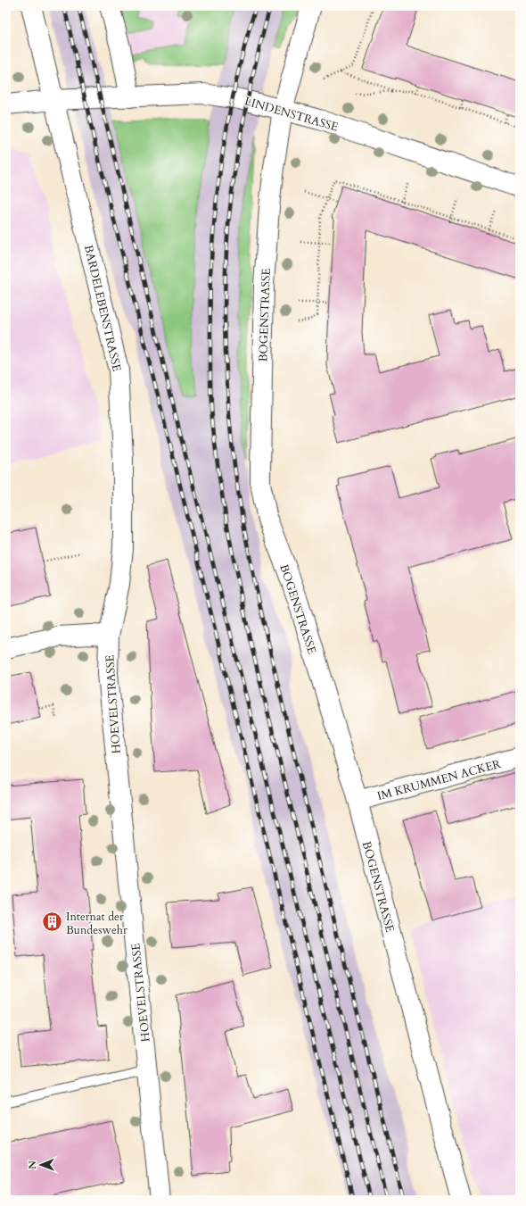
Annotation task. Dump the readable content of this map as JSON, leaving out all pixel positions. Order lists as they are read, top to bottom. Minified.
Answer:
{"streets":{"street":["LINDENSTRASSE","BARDELEBENSTRASSE","BOGENSTRASSE","HOEVELSTRASSE","IM KRUMMEN ACKER"]},"crossings":[["LINDENSTRASSE","BARDELEBENSTRASSE"],["LINDENSTRASSE","BOGENSTRASSE"],["BARDELEBENSTRASSE","HOEVELSTRASSE"],["BOGENSTRASSE","IM KRUMMEN ACKER"]],"places":{"building":["Internat der Bundeswehr"]},"north":"left"}
